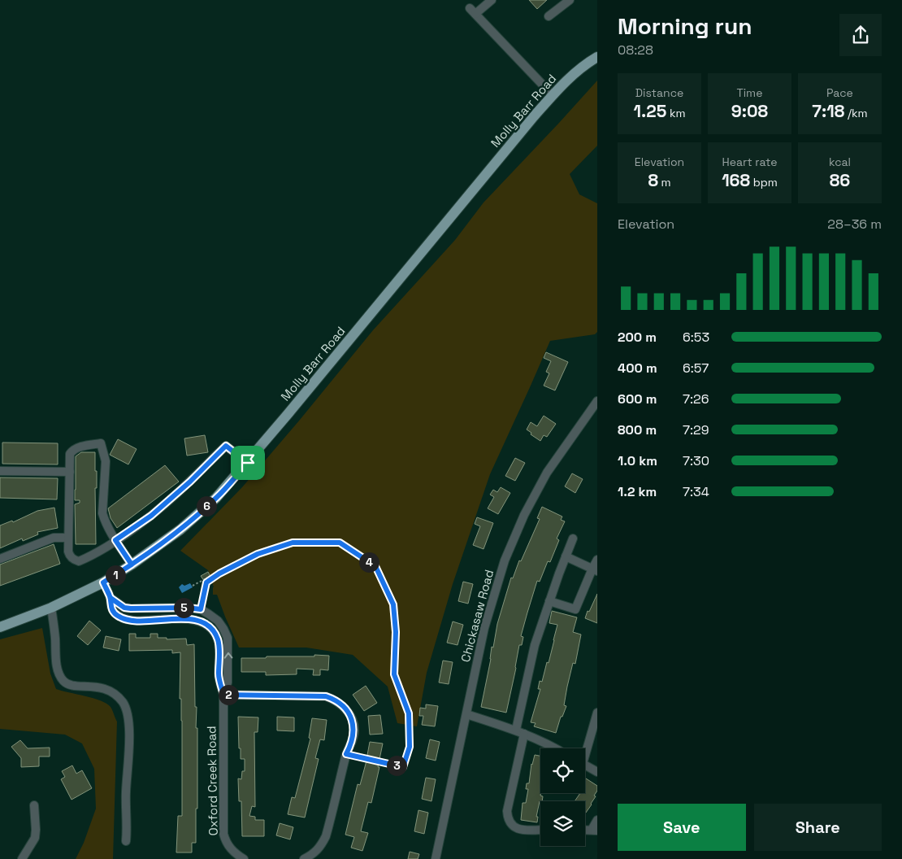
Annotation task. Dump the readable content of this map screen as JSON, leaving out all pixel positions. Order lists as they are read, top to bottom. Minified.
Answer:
{"streets":{"main road":["Molly Barr Road"],"street":["Chickasaw Road","Oxford Creek Road"]},"crossings":[["Molly Barr Road","Oxford Creek Road"]],"page":{"heading":["Morning run","08:28"],"stats":[["Distance","1.25 km"],["Time","9:08"],["Pace","7:18 /km"],["Elevation","8 m"],["Heart rate","168 bpm"],["kcal","86"]],"chart":["Elevation","28–36 m"],"list":[{"name":"200 m","note":"6:53"},{"name":"400 m","note":"6:57"},{"name":"600 m","note":"7:26"},{"name":"800 m","note":"7:29"},{"name":"1.0 km","note":"7:30"},{"name":"1.2 km","note":"7:34"}],"pins":["6","4","1","5","2","3"],"buttons":["Save","Share"]}}
